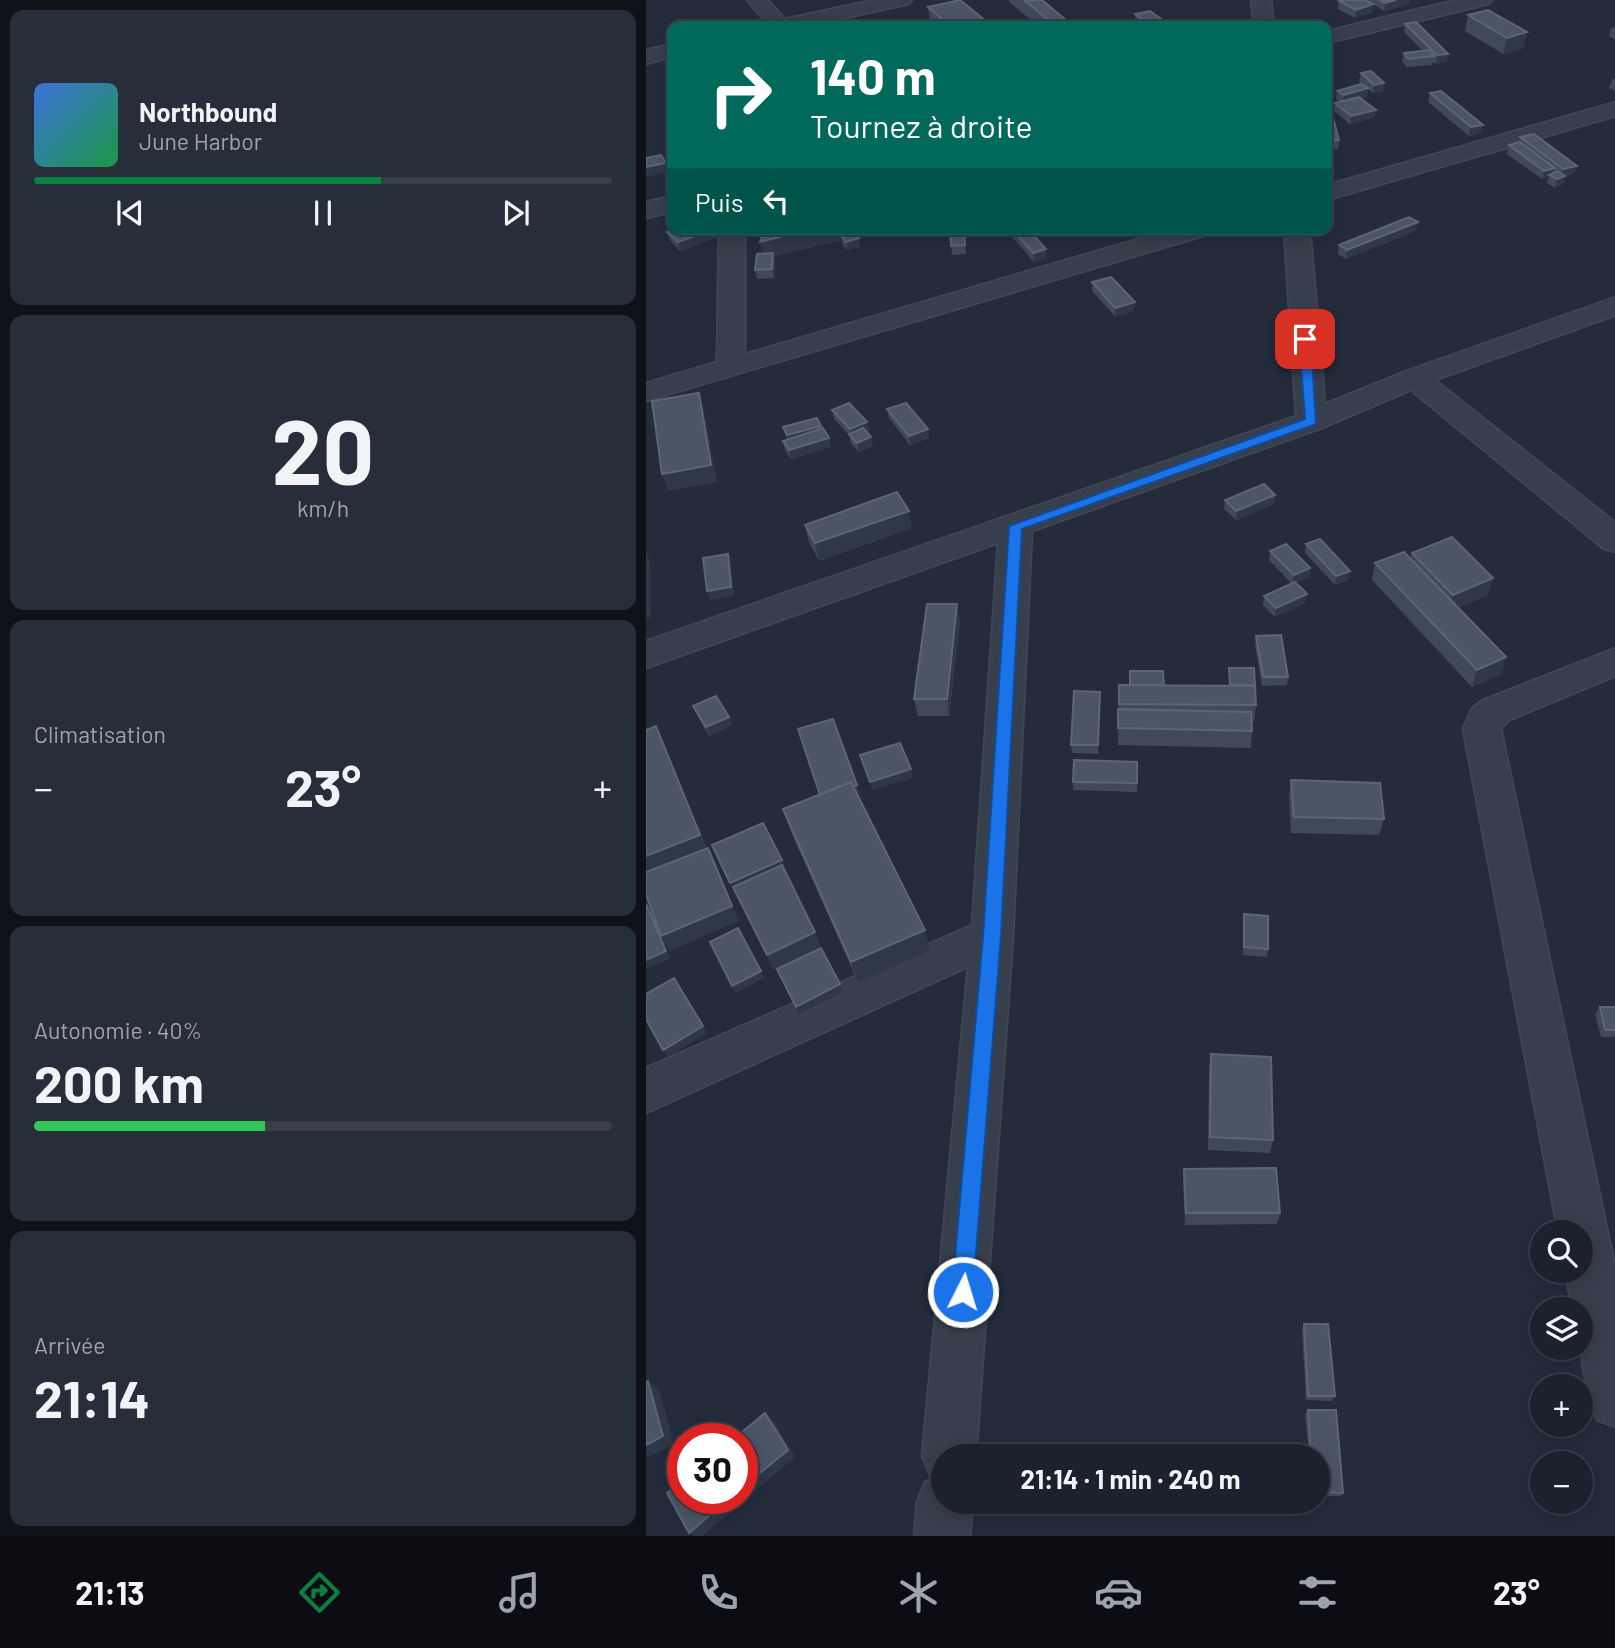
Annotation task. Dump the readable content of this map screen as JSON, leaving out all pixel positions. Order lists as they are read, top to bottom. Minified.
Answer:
{"page":{"turn":["140 m","Tournez à droite"],"song":["Northbound","June Harbor"],"then":"Puis","tile":[["20","km/h"],"Climatisation",["Autonomie · 40%","200 km"],["Arrivée","21:14"]],"heat":["−","23°","+"],"map_buttons":["+","−"],"limit":"30","trip":"21:14 · 1 min · 240 m","tabs":["21:13","23°"]}}
